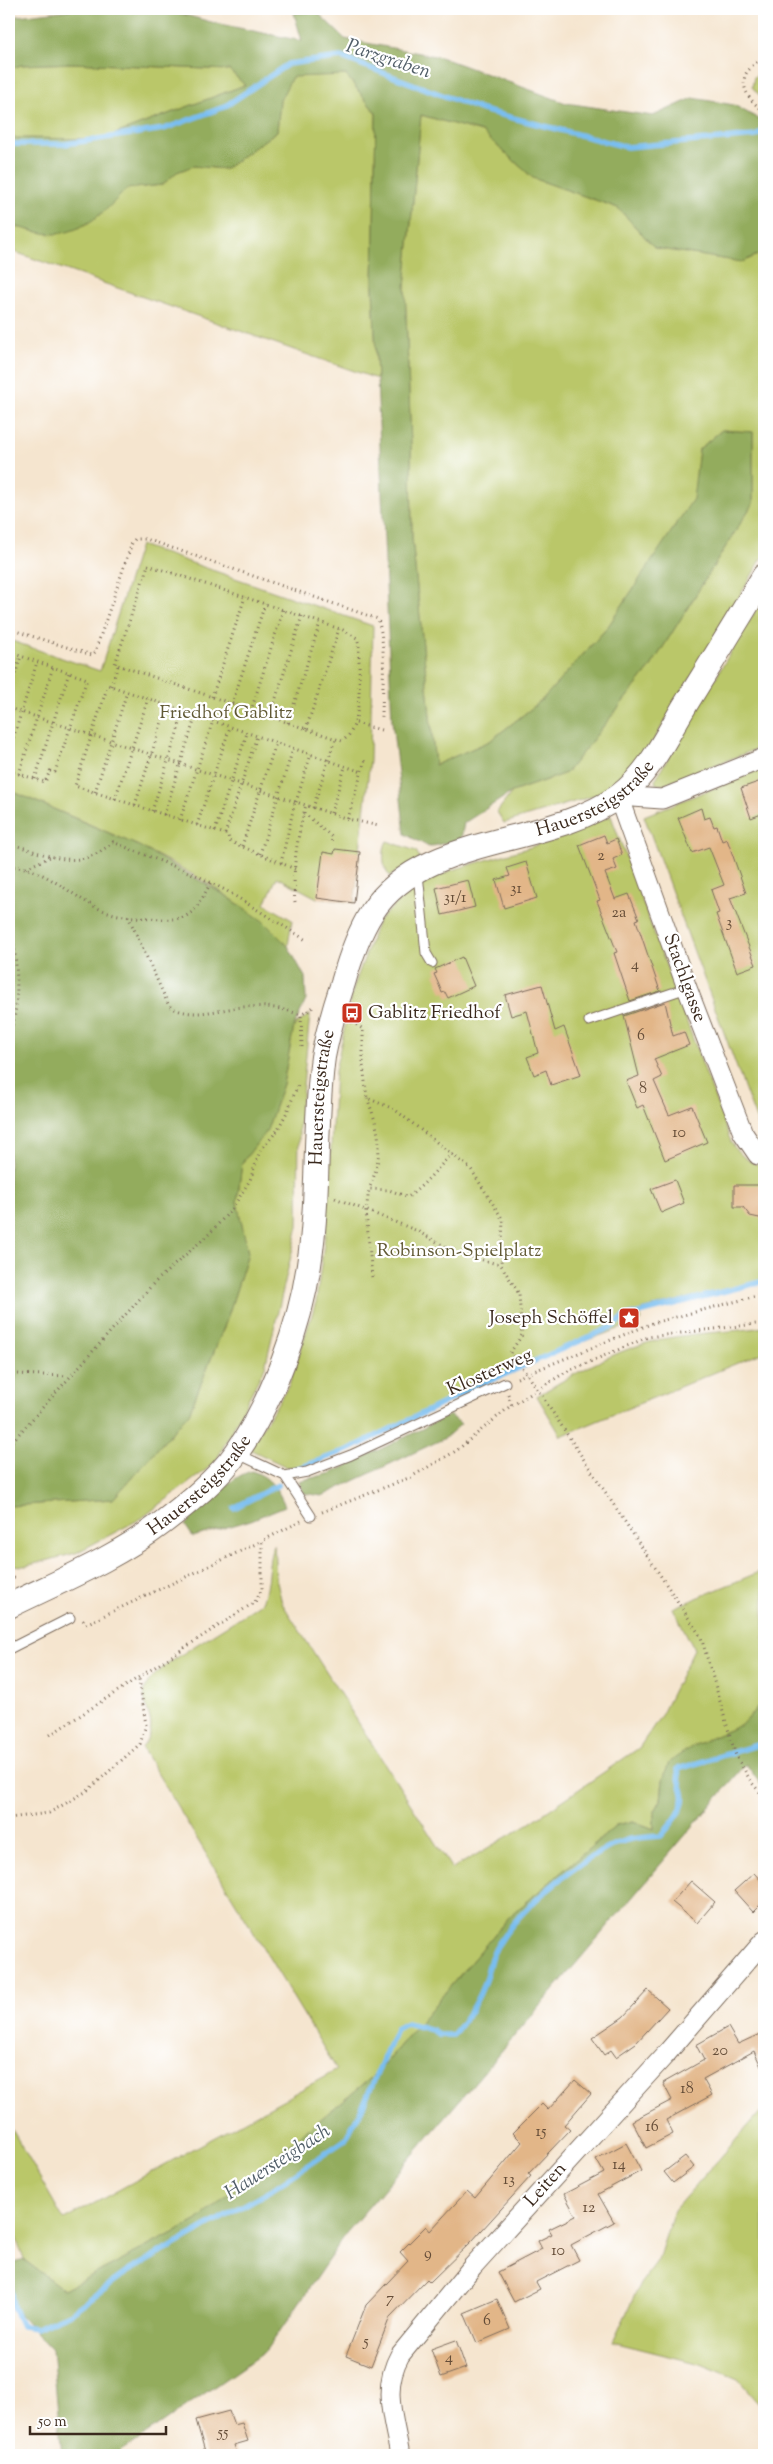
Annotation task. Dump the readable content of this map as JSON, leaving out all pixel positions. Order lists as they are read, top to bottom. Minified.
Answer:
{"streets":{"street":["Hauersteigstraße","Stachlgasse","Leiten"],"lane":["Klosterweg"]},"crossings":[["Hauersteigstraße","Stachlgasse"]],"water":["Parzgraben","Hauersteigbach"],"parks":["Friedhof Gablitz","Robinson-Spielplatz"],"places":{"bus stop":["Gablitz Friedhof"],"place":["Joseph Schöffel"]},"house_numbers":["2","31","31/1","2a","3","4","6","8","10","20","18","16","15","14","13","12","10","9","7","6","5","4","55"],"scale_bar":"50 m"}
